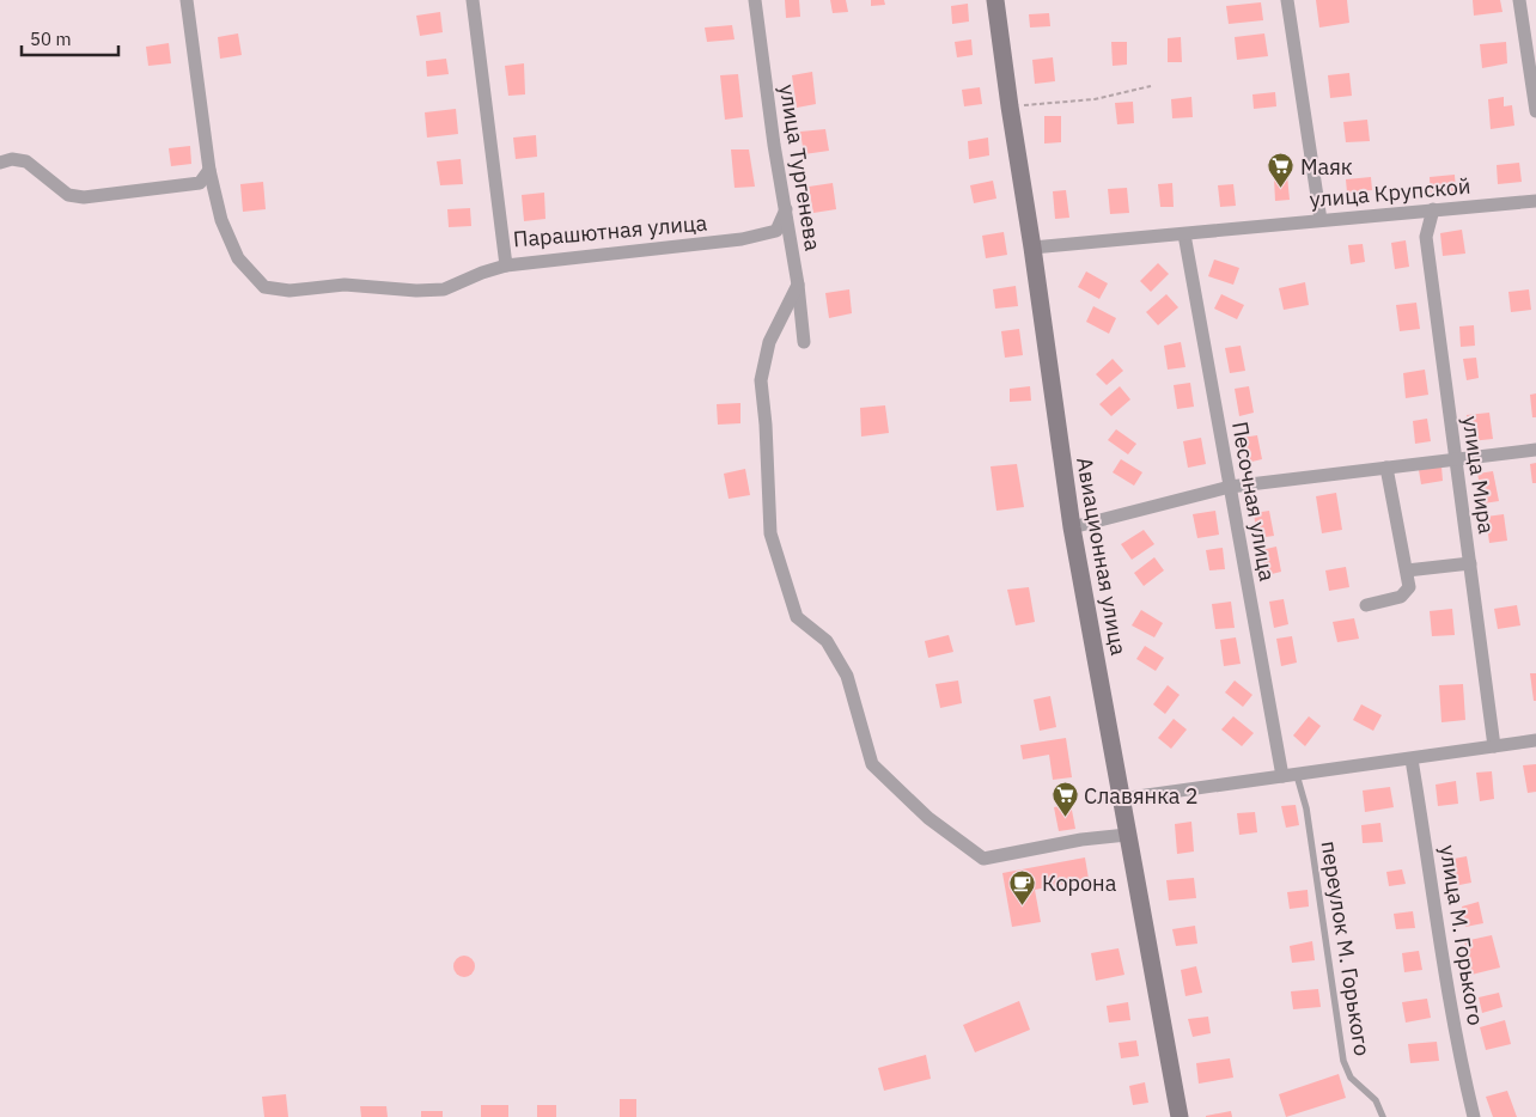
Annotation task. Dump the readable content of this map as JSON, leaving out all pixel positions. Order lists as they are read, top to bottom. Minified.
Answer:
{"streets":{"main road":["Авиационная улица"],"street":["улица Тургенева","улица Крупской","Парашютная улица","улица Мира","Песочная улица","улица М. Горького"],"lane":["переулок М. Горького"]},"crossings":[["улица Тургенева","Парашютная улица"],["улица Крупской","улица Мира"],["улица Крупской","Песочная улица"],["улица Крупской","Авиационная улица"]],"places":{"supermarket":["Маяк","Славянка 2"],"cafe":["Корона"]},"scale_bar":"50 m"}
